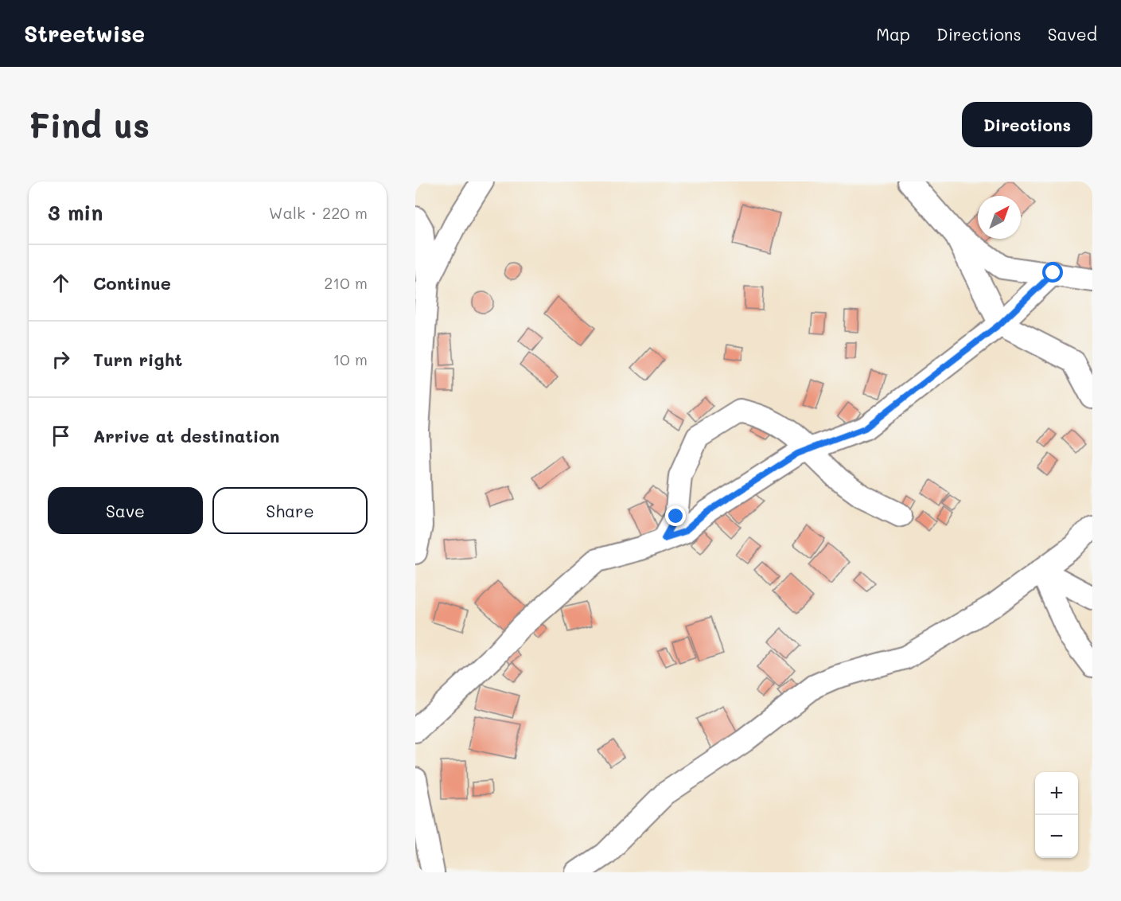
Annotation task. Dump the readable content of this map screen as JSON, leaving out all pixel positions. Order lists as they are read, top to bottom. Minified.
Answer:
{"north":"top right","page":{"header":"Streetwise","nav":["Map","Directions","Saved"],"buttons":["Directions",["Save","Share"]],"title":"Find us","heading":["3 min","Walk · 220 m"],"list":[["Continue","210 m"],["Turn right","10 m"],"Arrive at destination"],"map_buttons":["+","−"]}}
